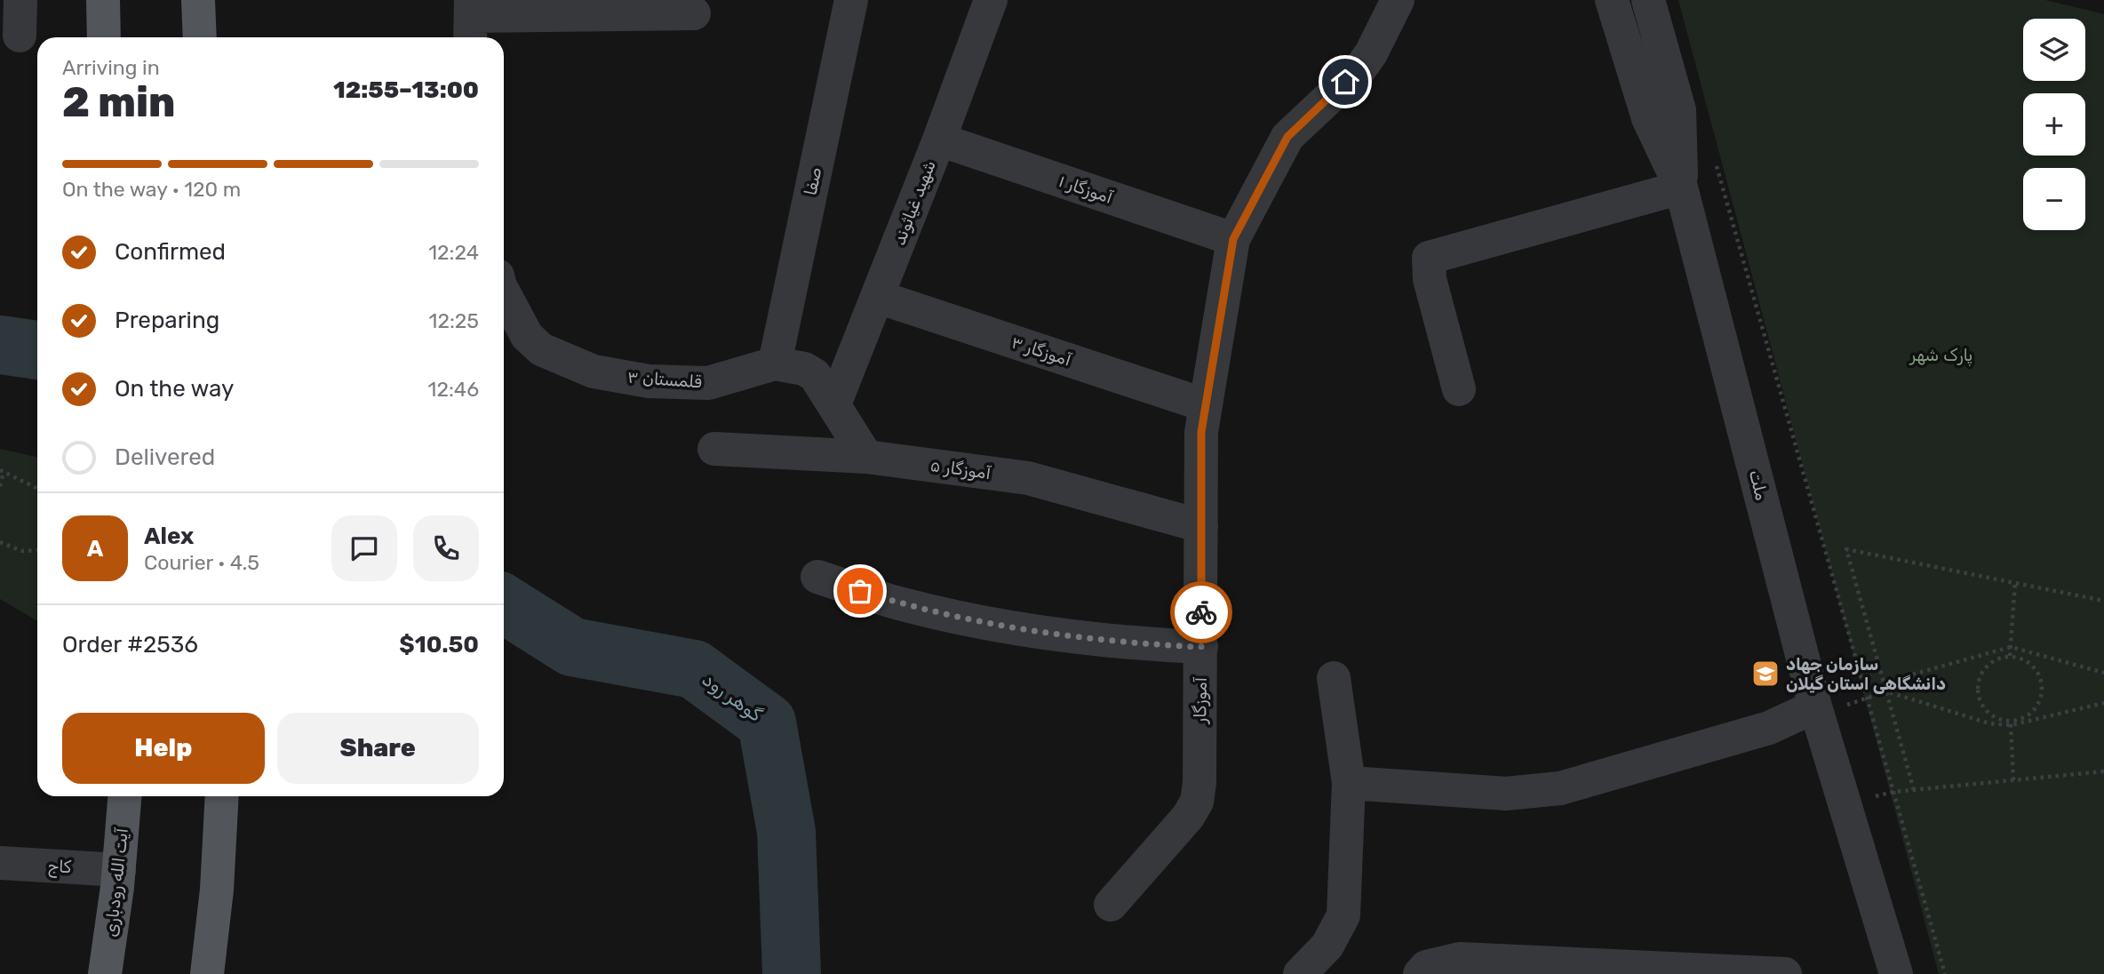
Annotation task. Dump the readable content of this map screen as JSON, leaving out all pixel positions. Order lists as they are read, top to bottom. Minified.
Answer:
{"streets":{"main road":["آیت الله رودباری"],"street":["صفا","آموزگار ۱","شهید غیاثوند","آموزگار ۳","قلمستان ۳","آموزگار ۵","ملت","آموزگار","کاج"]},"crossings":[["صفا","قلمستان ۳"],["آموزگار ۱","شهید غیاثوند"],["آموزگار ۱","آموزگار"],["شهید غیاثوند","آموزگار ۳"],["شهید غیاثوند","قلمستان ۳"],["آموزگار ۳","آموزگار"],["قلمستان ۳","آموزگار ۵"],["آموزگار ۵","آموزگار"],["کاج","آیت الله رودباری"]],"water":["گوهر رود"],"parks":["پارک شهر"],"places":{"school or university":["سازمان جهاد دانشگاهی استان گیلان"]},"page":{"map_buttons":["+","−"],"heading":["2 min","Arriving in","12:55–13:00"],"panel":["Alex","Courier · 4.5","Order #2536","$10.50"],"bar":"On the way · 120 m","list":[["Confirmed","12:24"],["Preparing","12:25"],["On the way","12:46"],"Delivered"],"round":"A","buttons":["Help","Share"]}}
